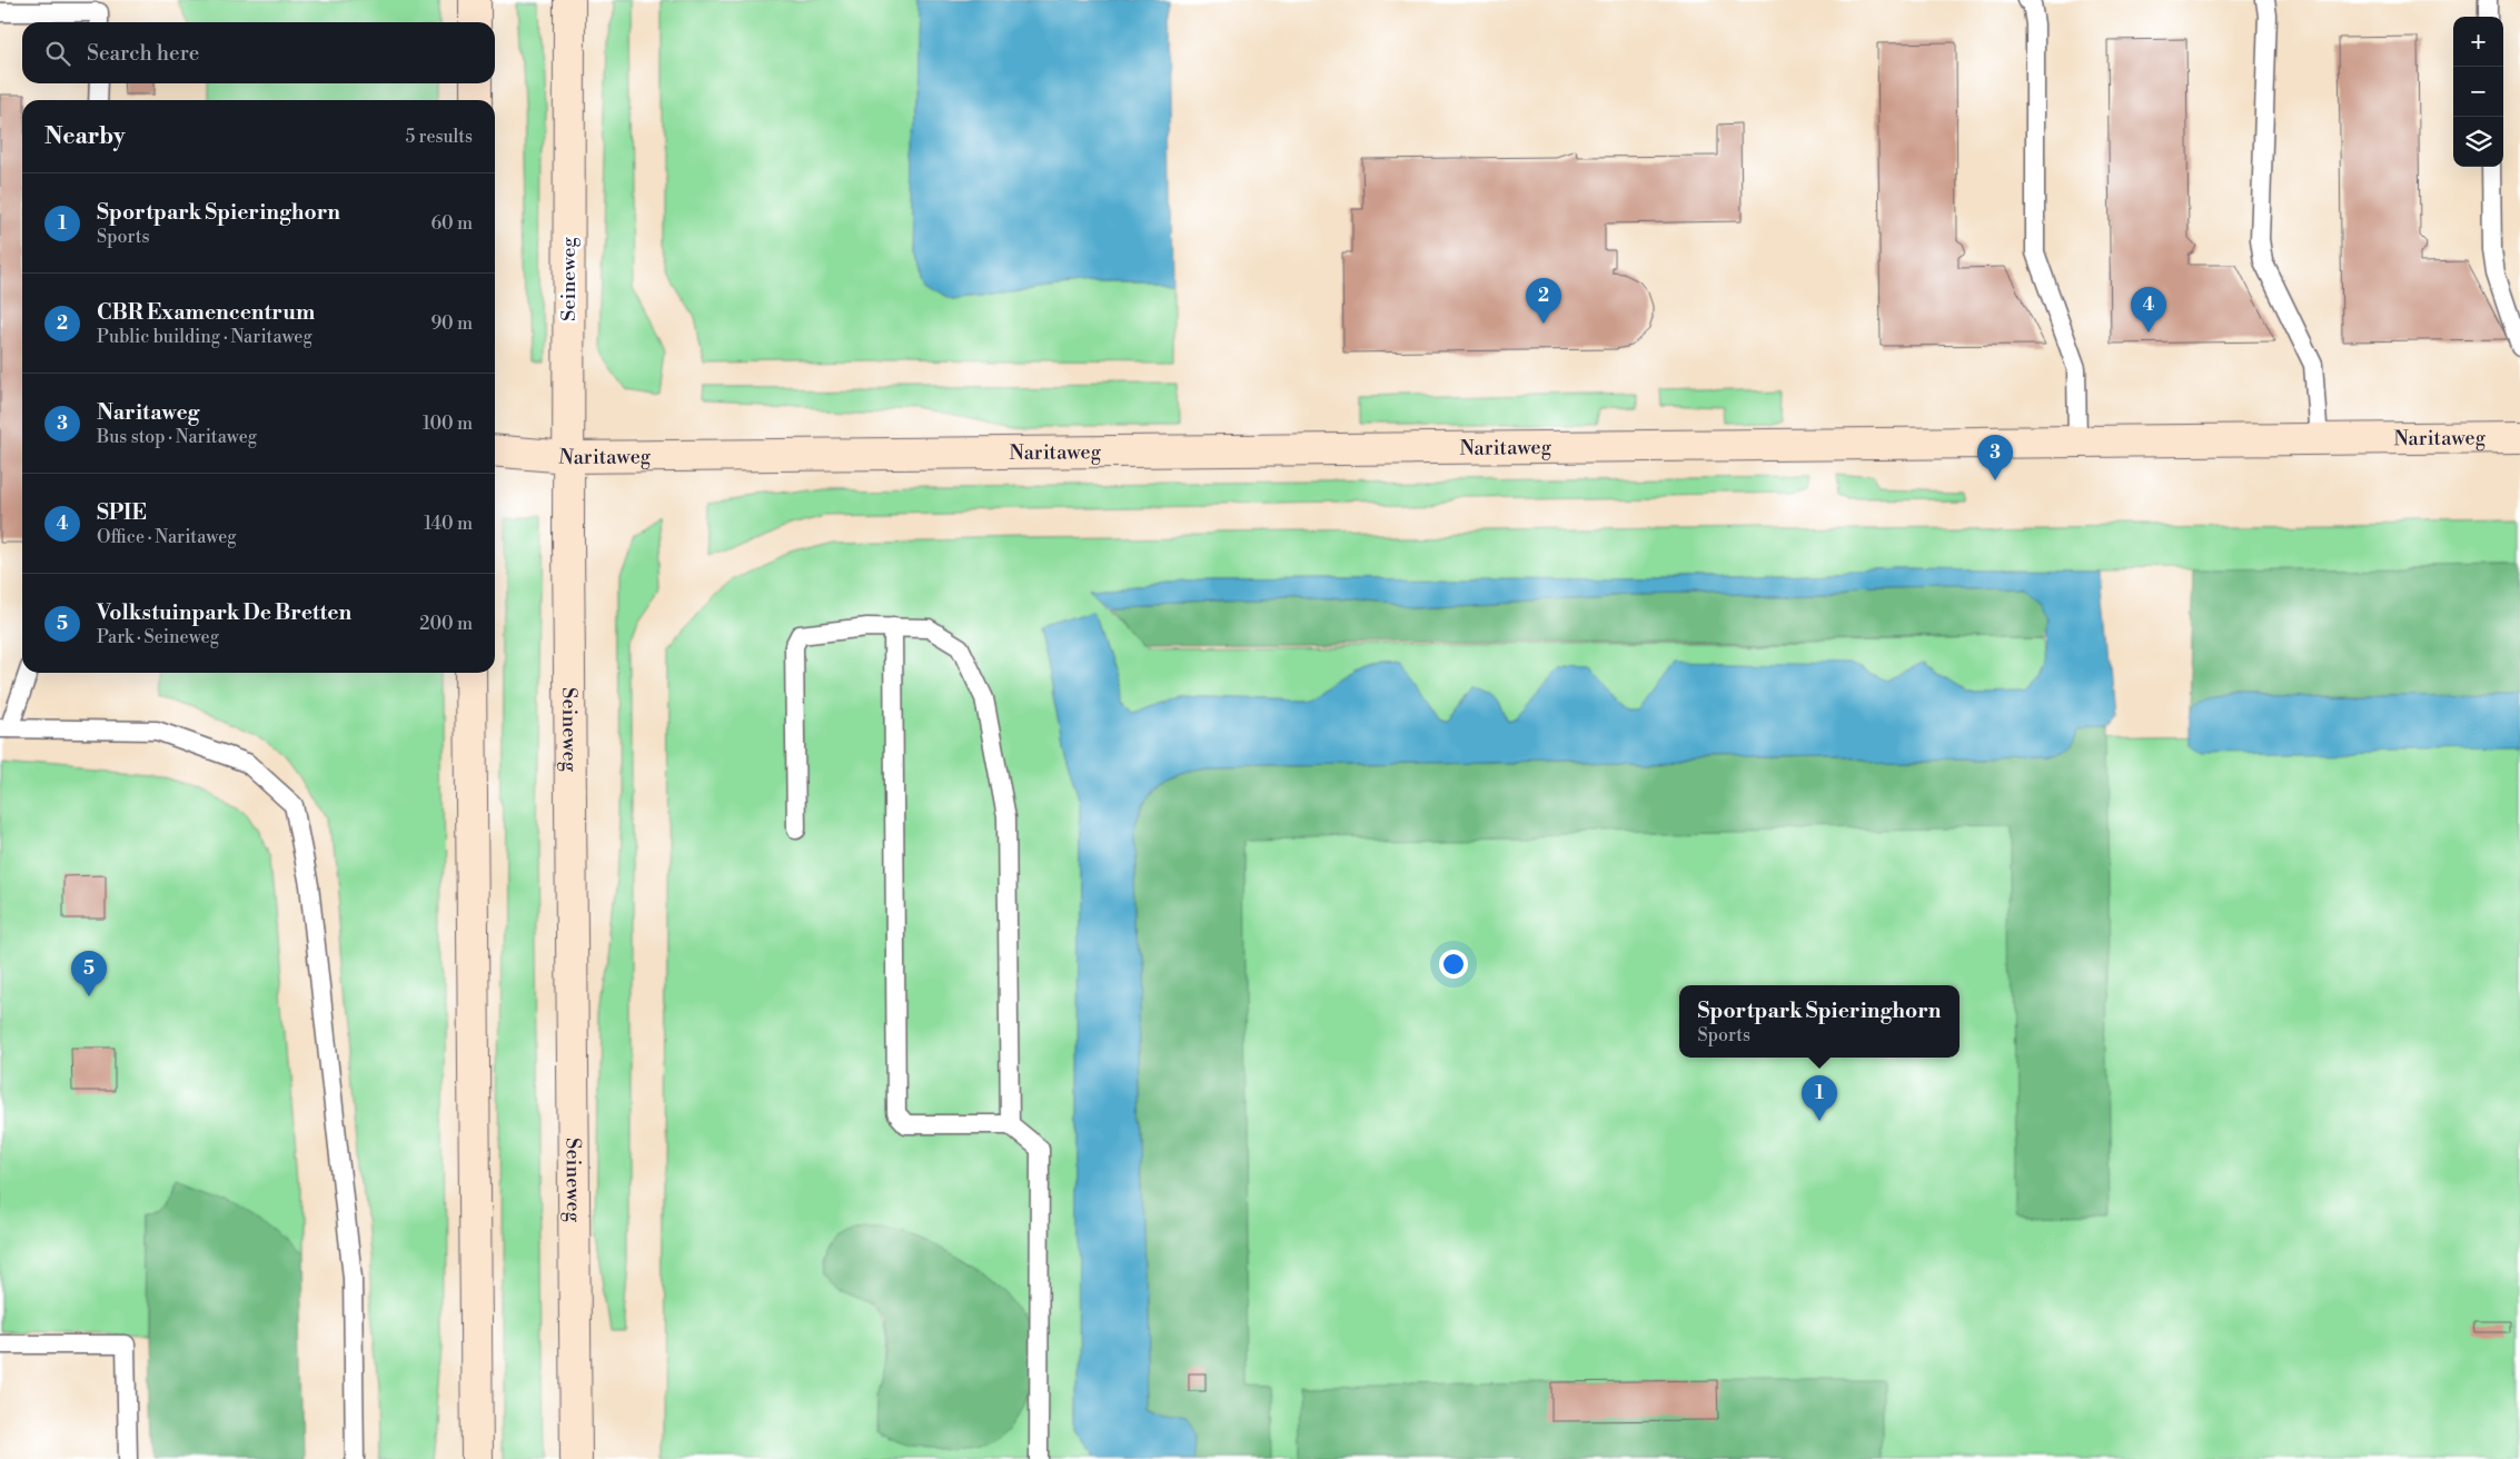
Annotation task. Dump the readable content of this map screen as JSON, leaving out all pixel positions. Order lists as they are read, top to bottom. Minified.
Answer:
{"streets":{"main road":["Seineweg","Naritaweg"]},"crossings":[["Seineweg","Naritaweg"]],"page":{"map_buttons":["+","−"],"search":"Search here","heading":["Nearby","5 results"],"list":[{"mark":"1","name":"Sportpark Spieringhorn","note":"Sports","value":"60 m"},{"mark":"2","name":"CBR Examencentrum","note":"Public building · Naritaweg","value":"90 m"},{"mark":"3","name":"Naritaweg","note":"Bus stop · Naritaweg","value":"100 m"},{"mark":"4","name":"SPIE","note":"Office · Naritaweg","value":"140 m"},{"mark":"5","name":"Volkstuinpark De Bretten","note":"Park · Seineweg","value":"200 m"}],"pins":["2","4","3","5","1"],"popup":["Sportpark Spieringhorn","Sports"]}}
